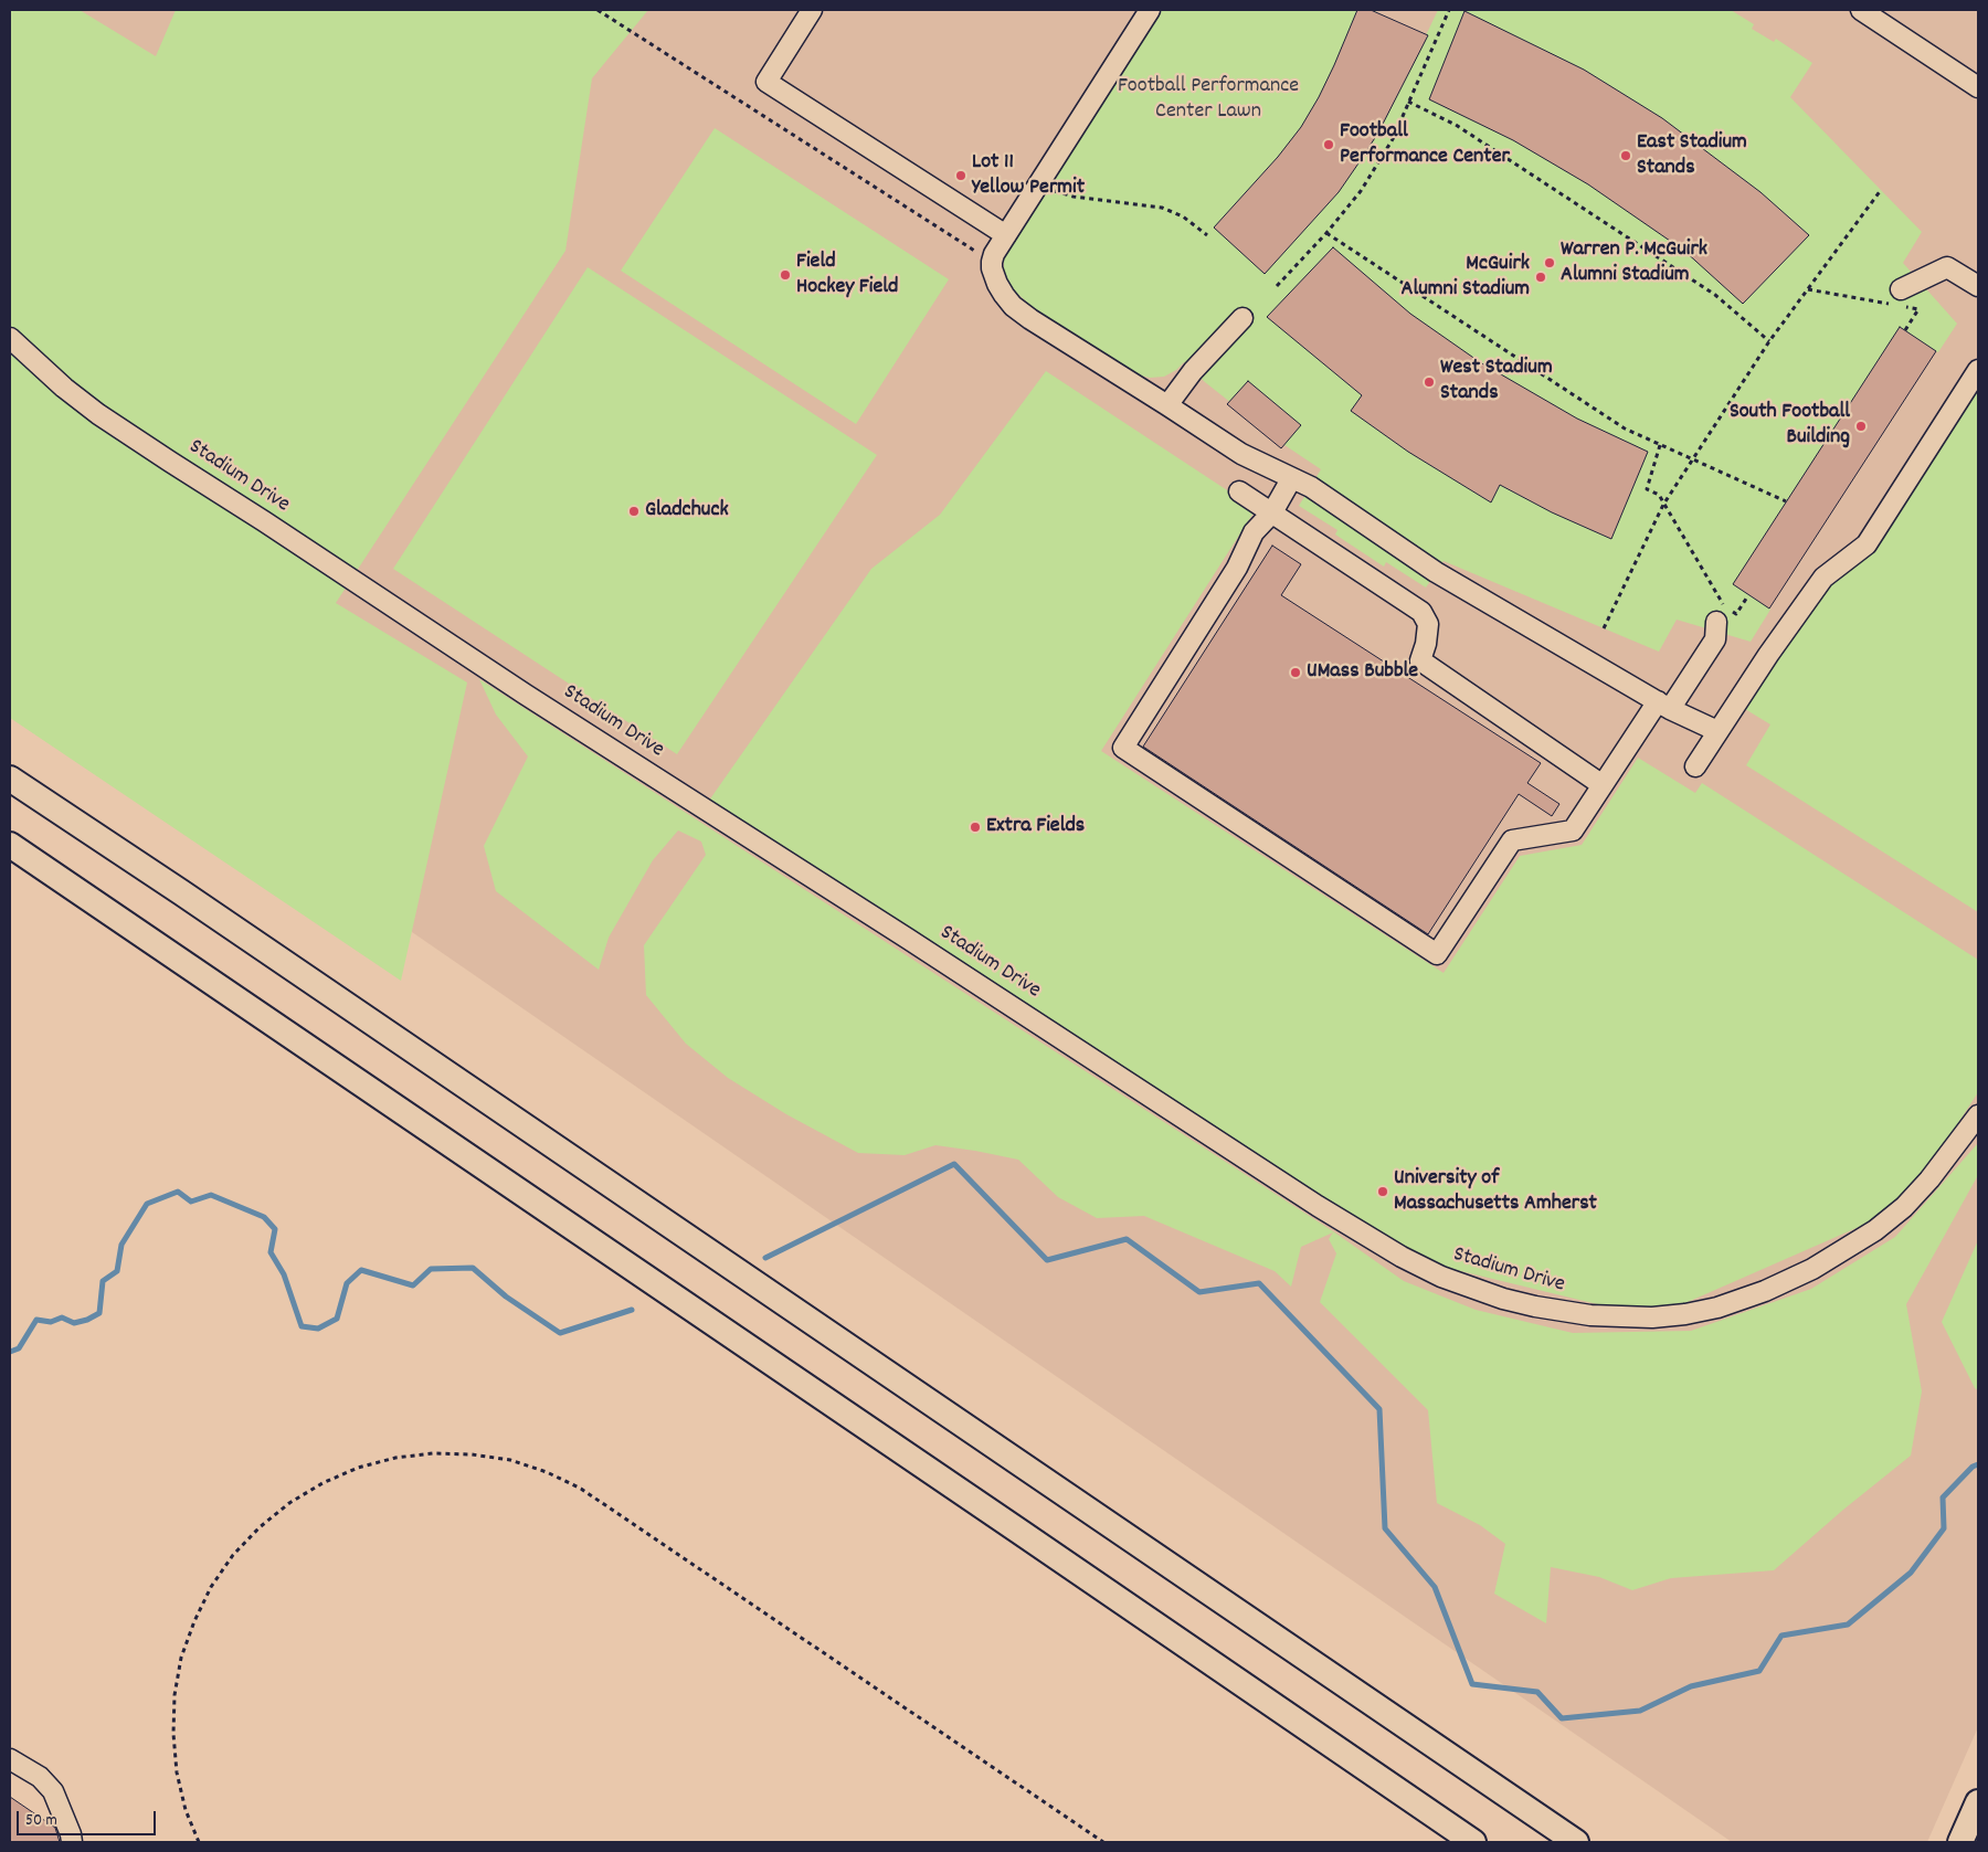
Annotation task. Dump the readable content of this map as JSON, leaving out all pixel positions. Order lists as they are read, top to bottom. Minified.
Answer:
{"streets":{"street":["Stadium Drive"]},"parks":["Football Performance Center Lawn"],"places":["Football Performance Center","East Stadium Stands","Lot 11 Yellow Permit","Warren P. McGuirk Alumni Stadium","Field Hockey Field","McGuirk Alumni Stadium","West Stadium Stands","South Football Building","Gladchuck","UMass Bubble","Extra Fields","University of Massachusetts Amherst"],"scale_bar":"50 m"}
